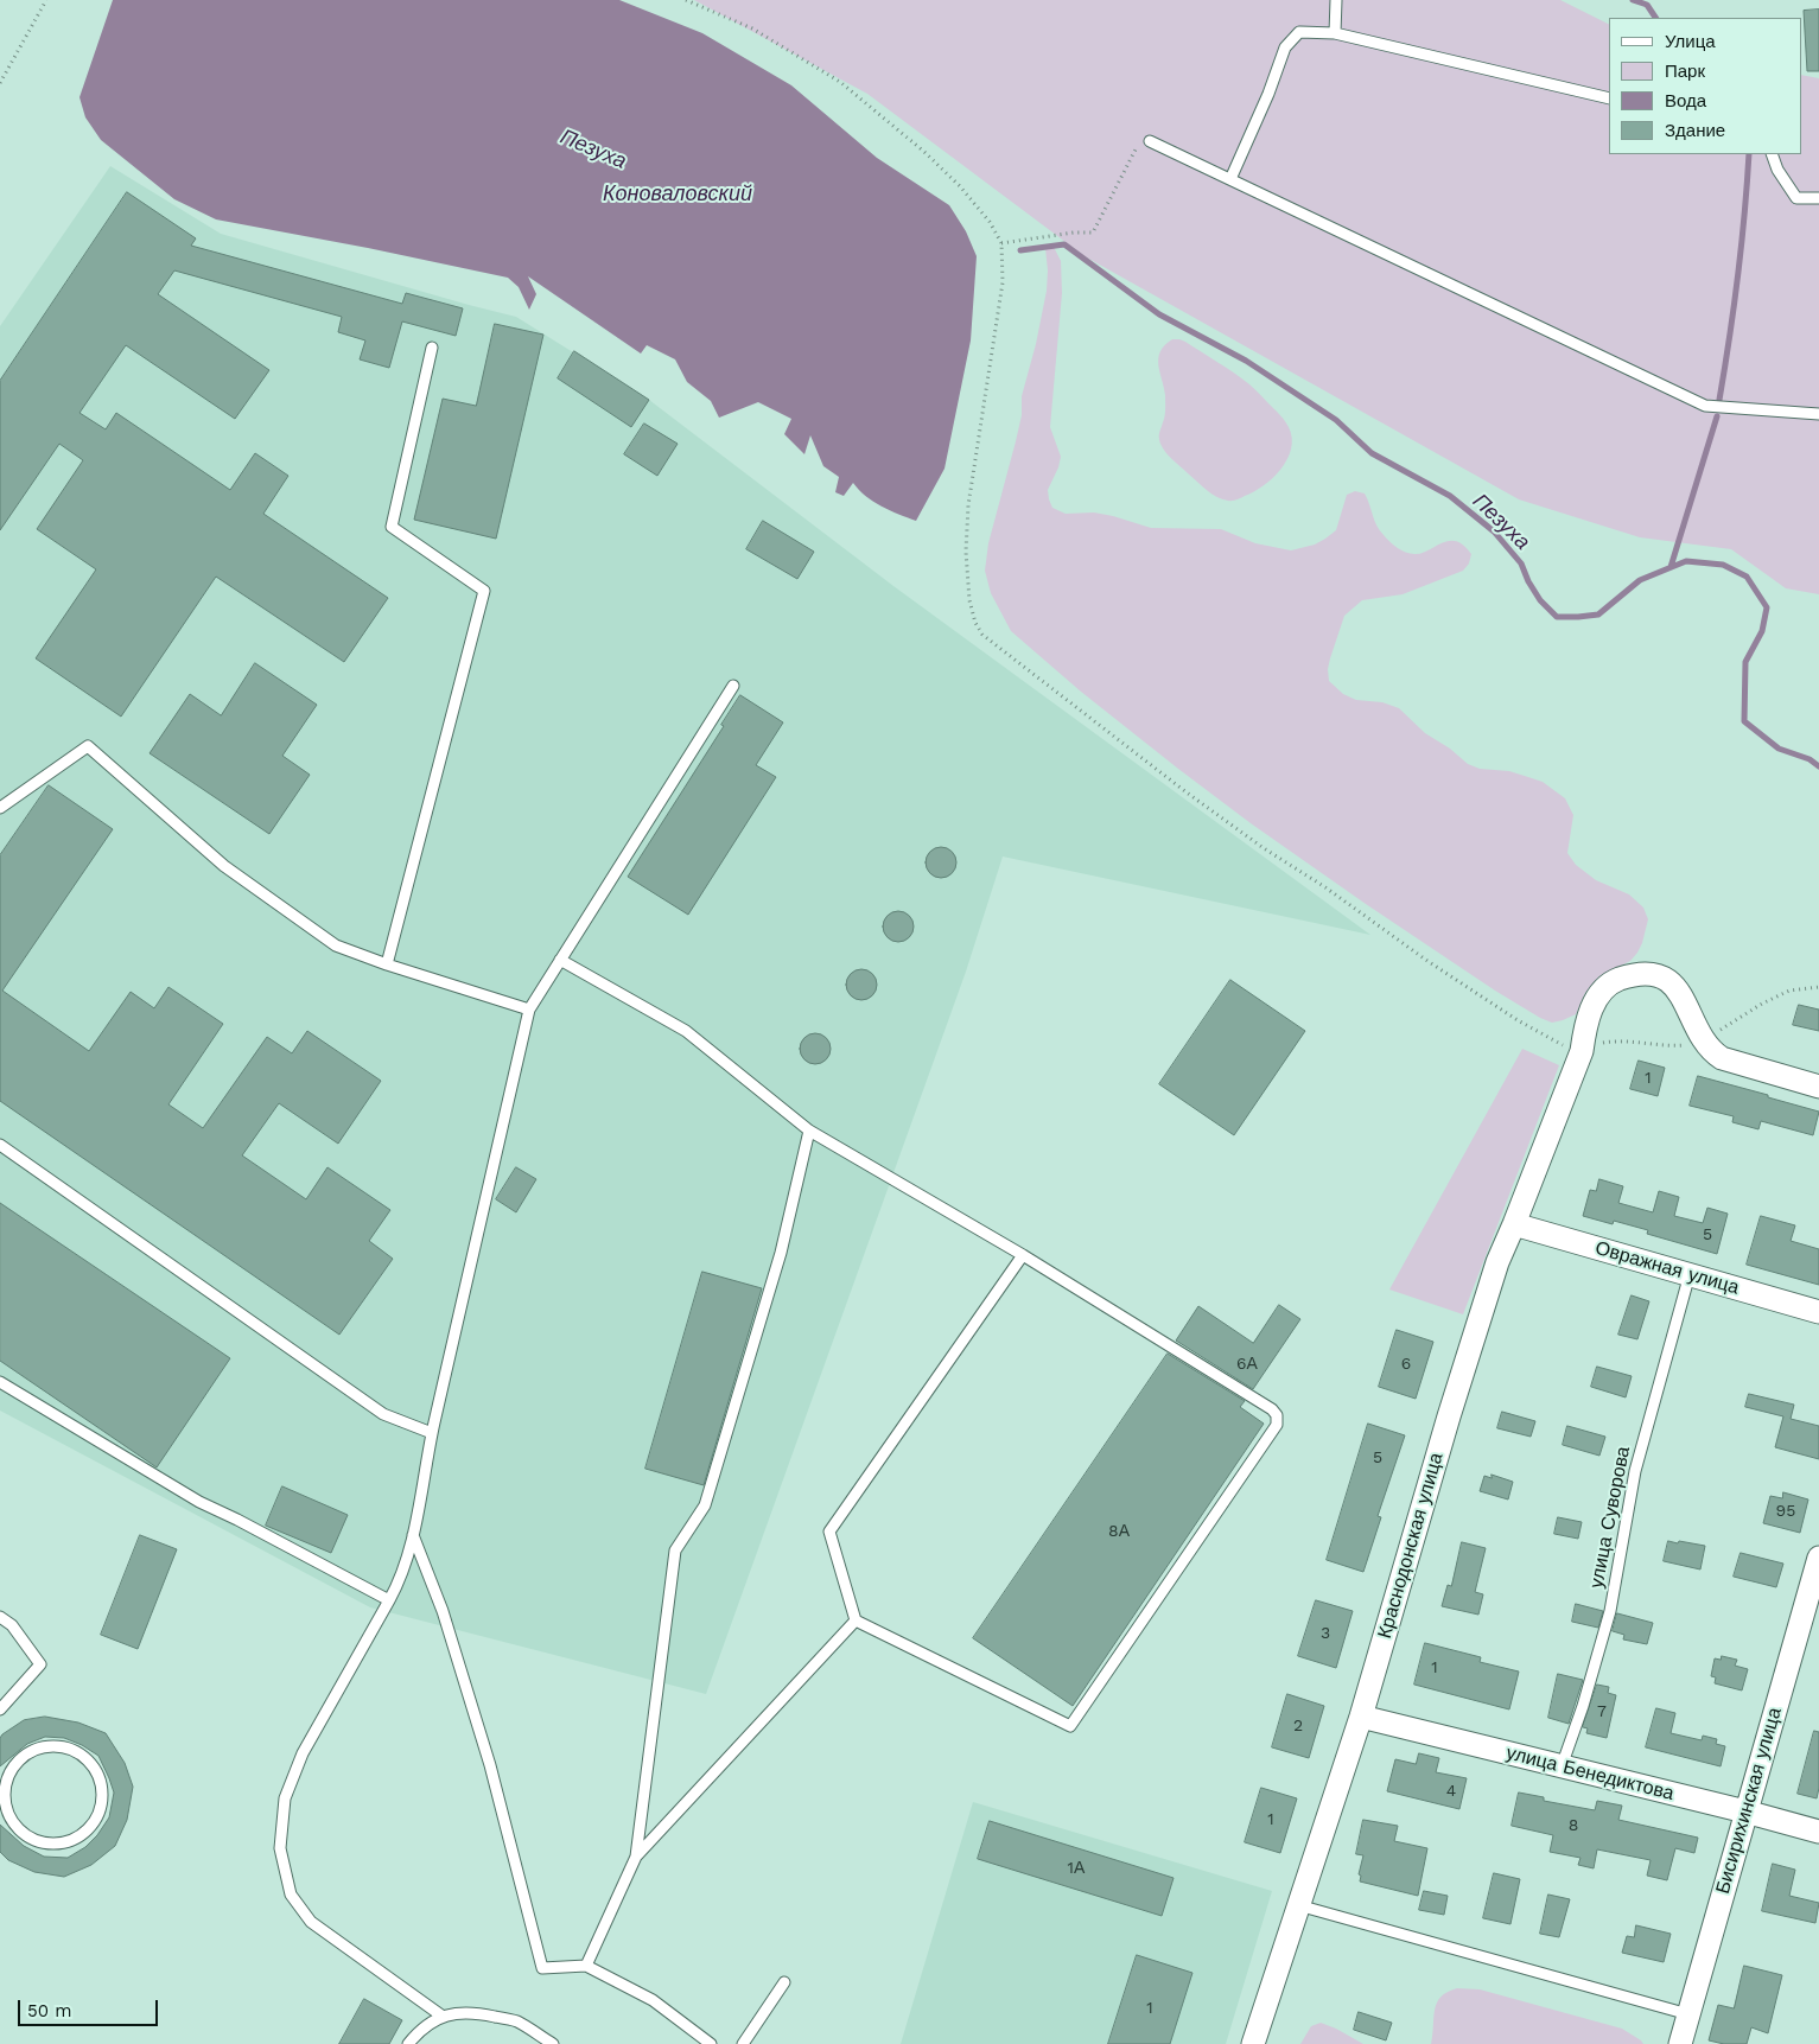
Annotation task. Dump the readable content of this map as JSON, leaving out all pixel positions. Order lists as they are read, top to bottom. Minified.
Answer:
{"streets":{"street":["Овражная улица","Краснодонская улица","улица Бенедиктова","Бисирихинская улица"],"lane":["улица Суворова"]},"crossings":[["Овражная улица","улица Суворова"],["Овражная улица","Краснодонская улица"],["улица Суворова","улица Бенедиктова"],["Краснодонская улица","улица Бенедиктова"],["улица Бенедиктова","Бисирихинская улица"]],"water":["Пезуха","Коноваловский"],"house_numbers":["1","5","6А","6","5","95","8А","3","1","7","2","4","1","8","1А","1"],"legend":["Улица","Парк","Вода","Здание"],"scale_bar":"50 m"}
